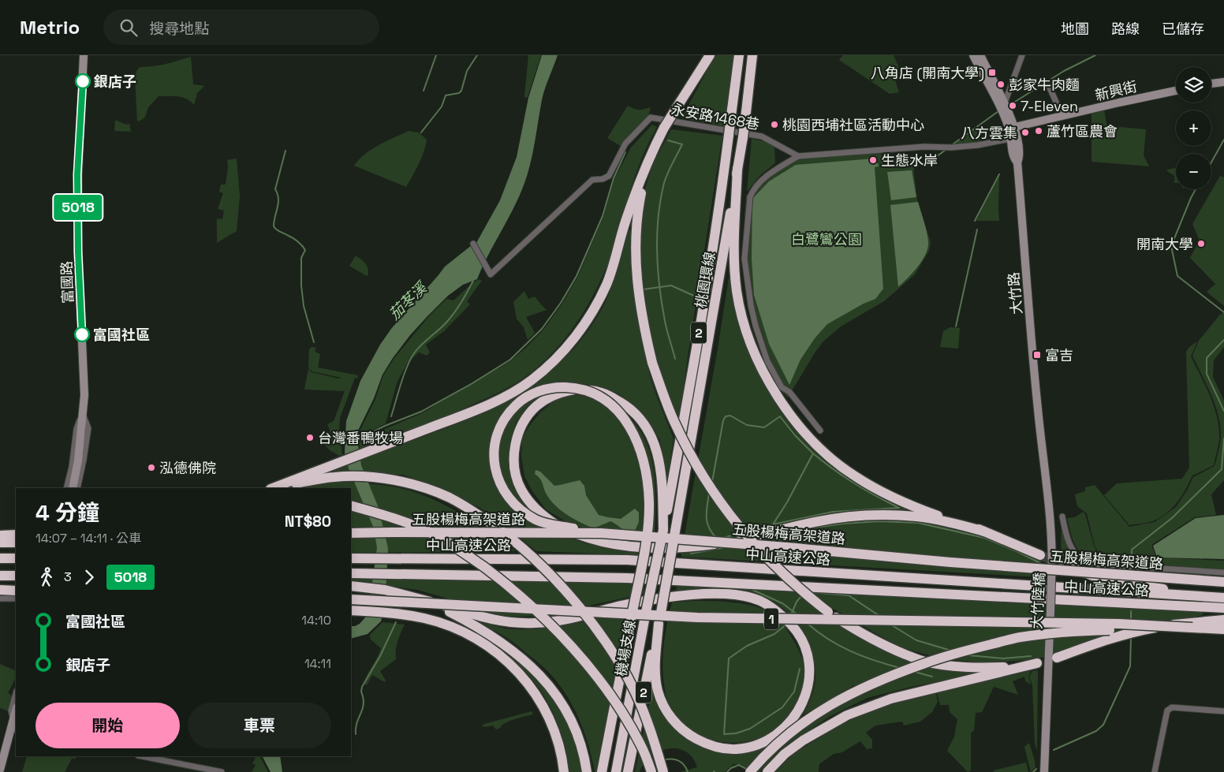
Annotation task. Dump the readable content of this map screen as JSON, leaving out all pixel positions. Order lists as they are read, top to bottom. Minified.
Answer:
{"streets":{"highway":["桃園環線","2","五股楊梅高架道路","中山高速公路","1","機場支線"],"main road":["新興街","富國路","大竹路","大竹陸橋"],"street":["永安路1468巷"]},"crossings":[["新興街","大竹路"],["桃園環線","機場支線"],["大竹路","大竹陸橋"]],"water":["茄苳溪"],"parks":["白鷺鸞公園"],"places":{"transit":["八角店 (開南大學)","富吉"],"other":["銀店子","彭家牛肉麵","7-Eleven","桃園西埔社區活動中心","蘆竹區農會","八方雲集","生態水岸","開南大學","富國社區","台灣番鴨牧場","泓德佛院"]},"lines":["bus line 5018"],"page":{"header":"Metrio","search":"搜尋地點","nav":["地圖","路線","已儲存"],"on_map":"5018","map_buttons":["+","−"],"heading":["4 分鐘","14:07 – 14:11 · 公車","NT$80"],"legs":["3","5018"],"list":[{"name":"富國社區","value":"14:10"},{"name":"銀店子","value":"14:11"}],"buttons":["開始","車票"]}}
